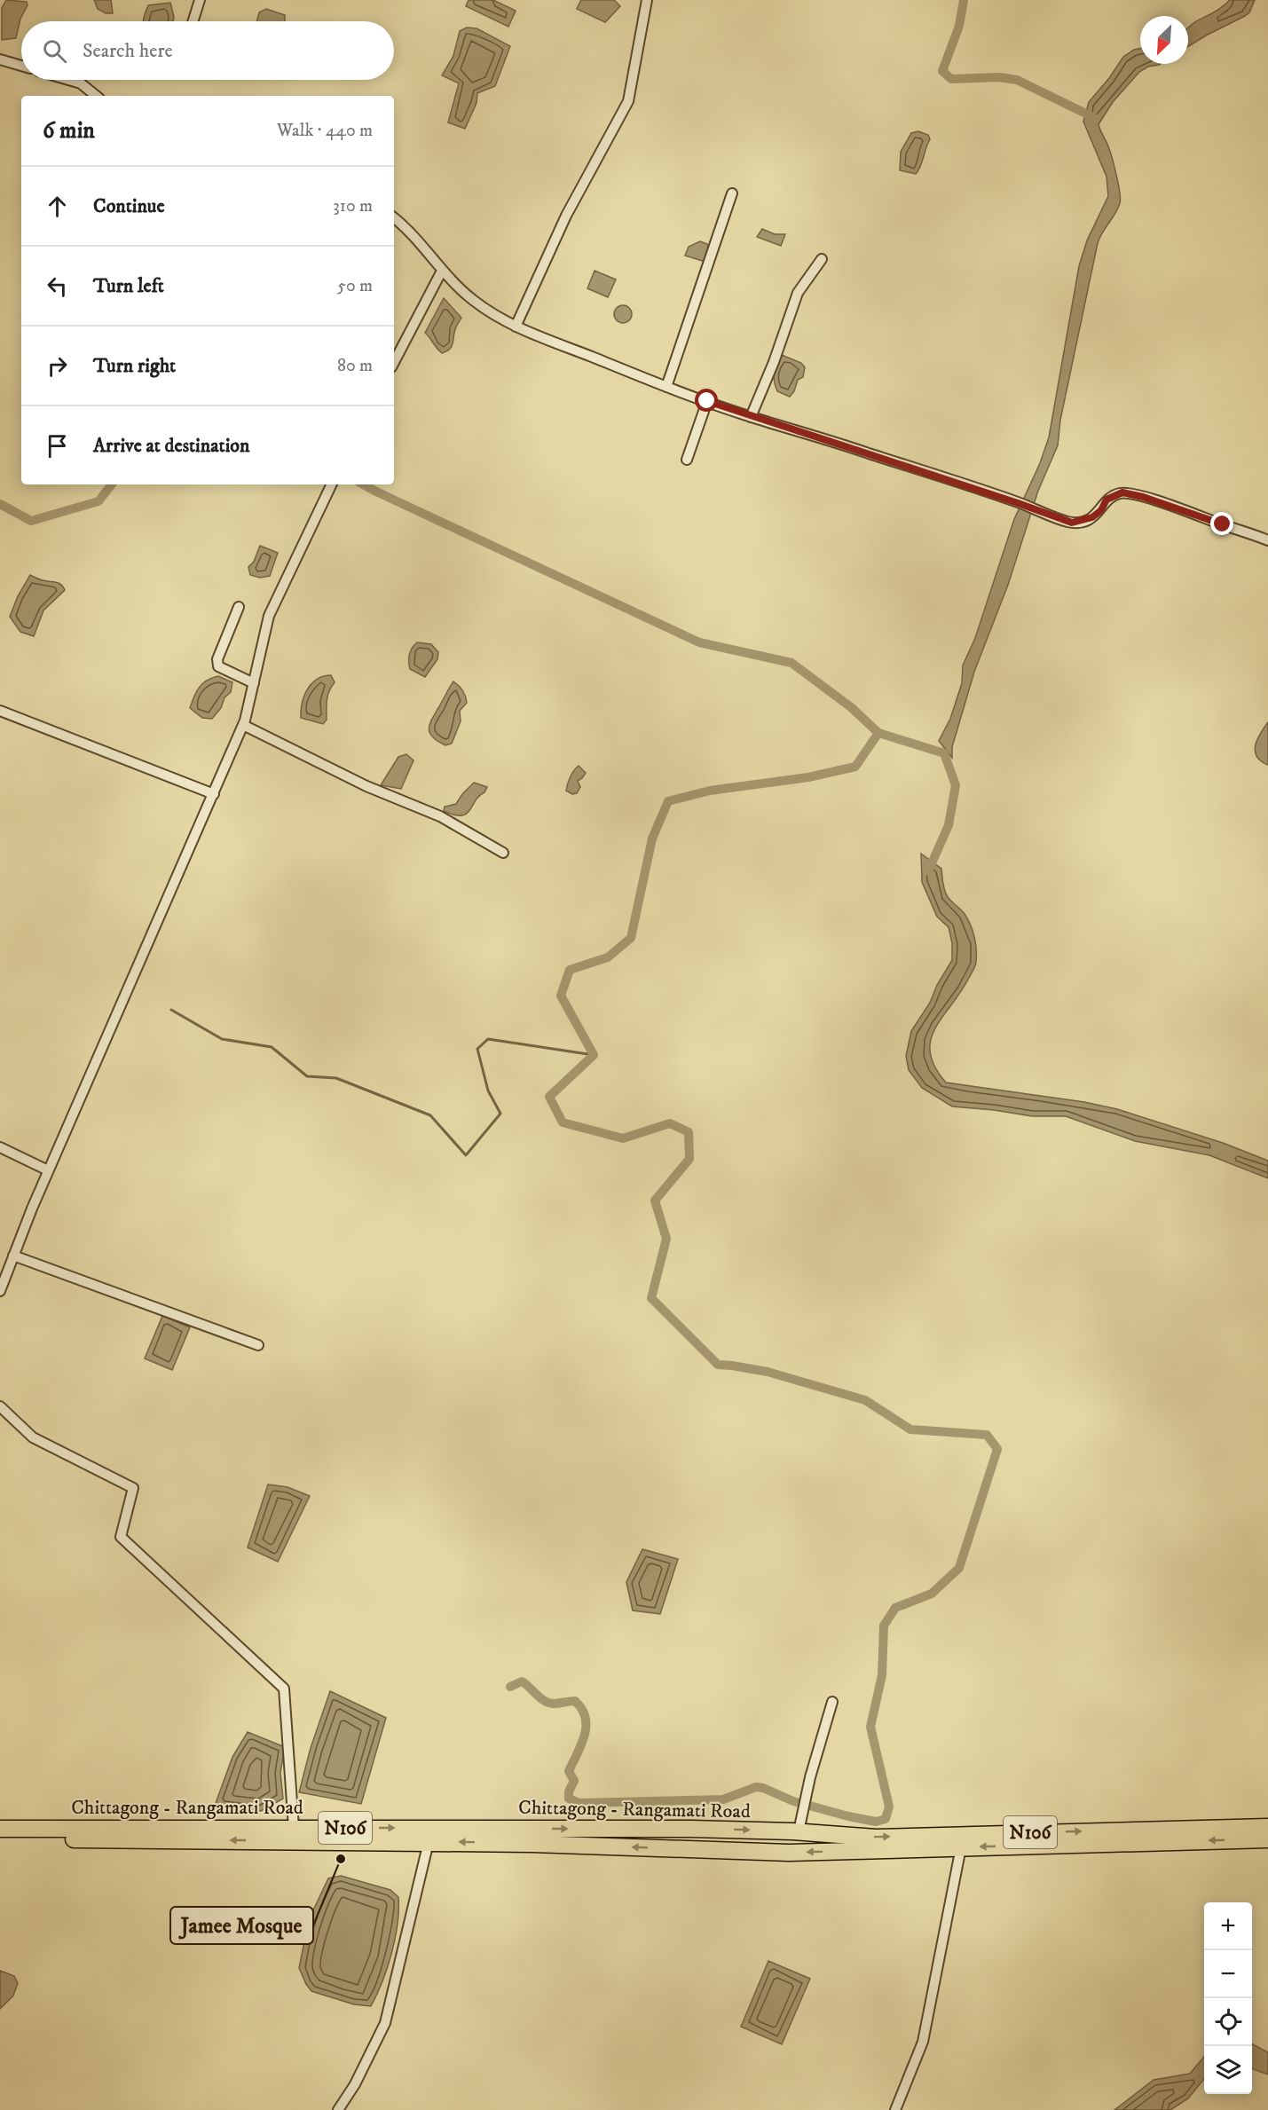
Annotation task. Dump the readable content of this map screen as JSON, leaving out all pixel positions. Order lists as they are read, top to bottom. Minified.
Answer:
{"streets":{"highway":["Chittagong - Rangamati Road","N106"]},"places":["Jamee Mosque"],"north":"bottom left","page":{"search":"Search here","heading":["6 min","Walk · 440 m"],"list":[["Continue","310 m"],["Turn left","50 m"],["Turn right","80 m"],"Arrive at destination"],"map_buttons":["+","−"]}}
